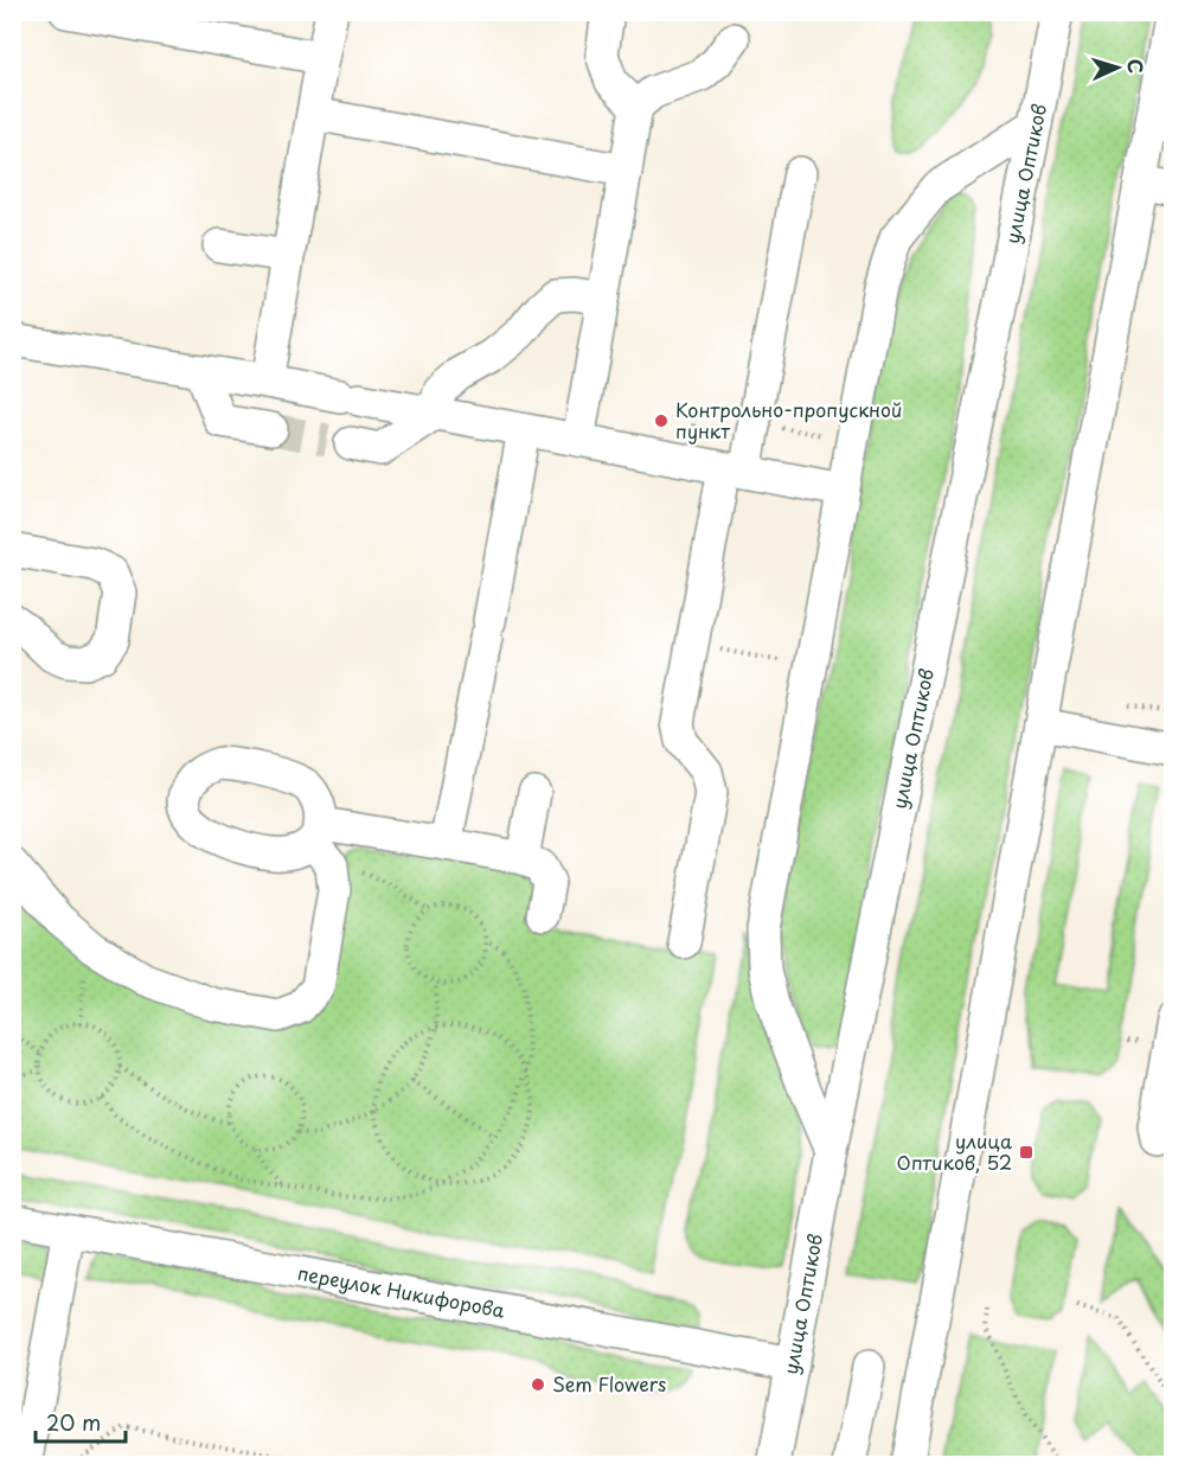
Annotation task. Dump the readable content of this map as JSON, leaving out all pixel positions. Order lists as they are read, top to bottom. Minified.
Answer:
{"streets":{"street":["улица Оптиков","переулок Никифорова"]},"crossings":[["улица Оптиков","переулок Никифорова"]],"places":{"other":["Контрольно-пропускной пункт","Sem Flowers"],"transit":["улица Оптиков, 52"]},"scale_bar":"20 m","north":"right"}
